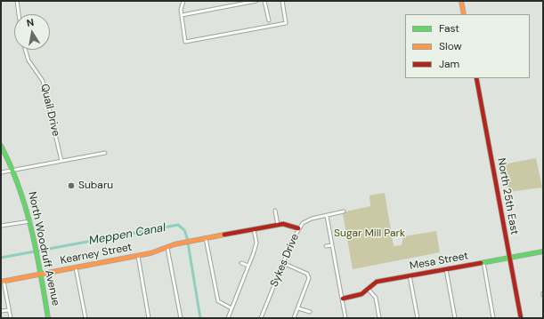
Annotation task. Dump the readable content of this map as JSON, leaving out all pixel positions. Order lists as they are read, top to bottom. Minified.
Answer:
{"streets":{"street":["Quail Drive","North 25th East","North Woodruff Avenue","Kearney Street","Sykes Drive","Mesa Street"]},"crossings":[["North 25th East","Mesa Street"],["North Woodruff Avenue","Kearney Street"],["Kearney Street","Sykes Drive"]],"water":["Meppen Canal"],"parks":["Sugar Mill Park"],"places":["Subaru"],"legend":["Fast","Slow","Jam"],"north":"top"}
